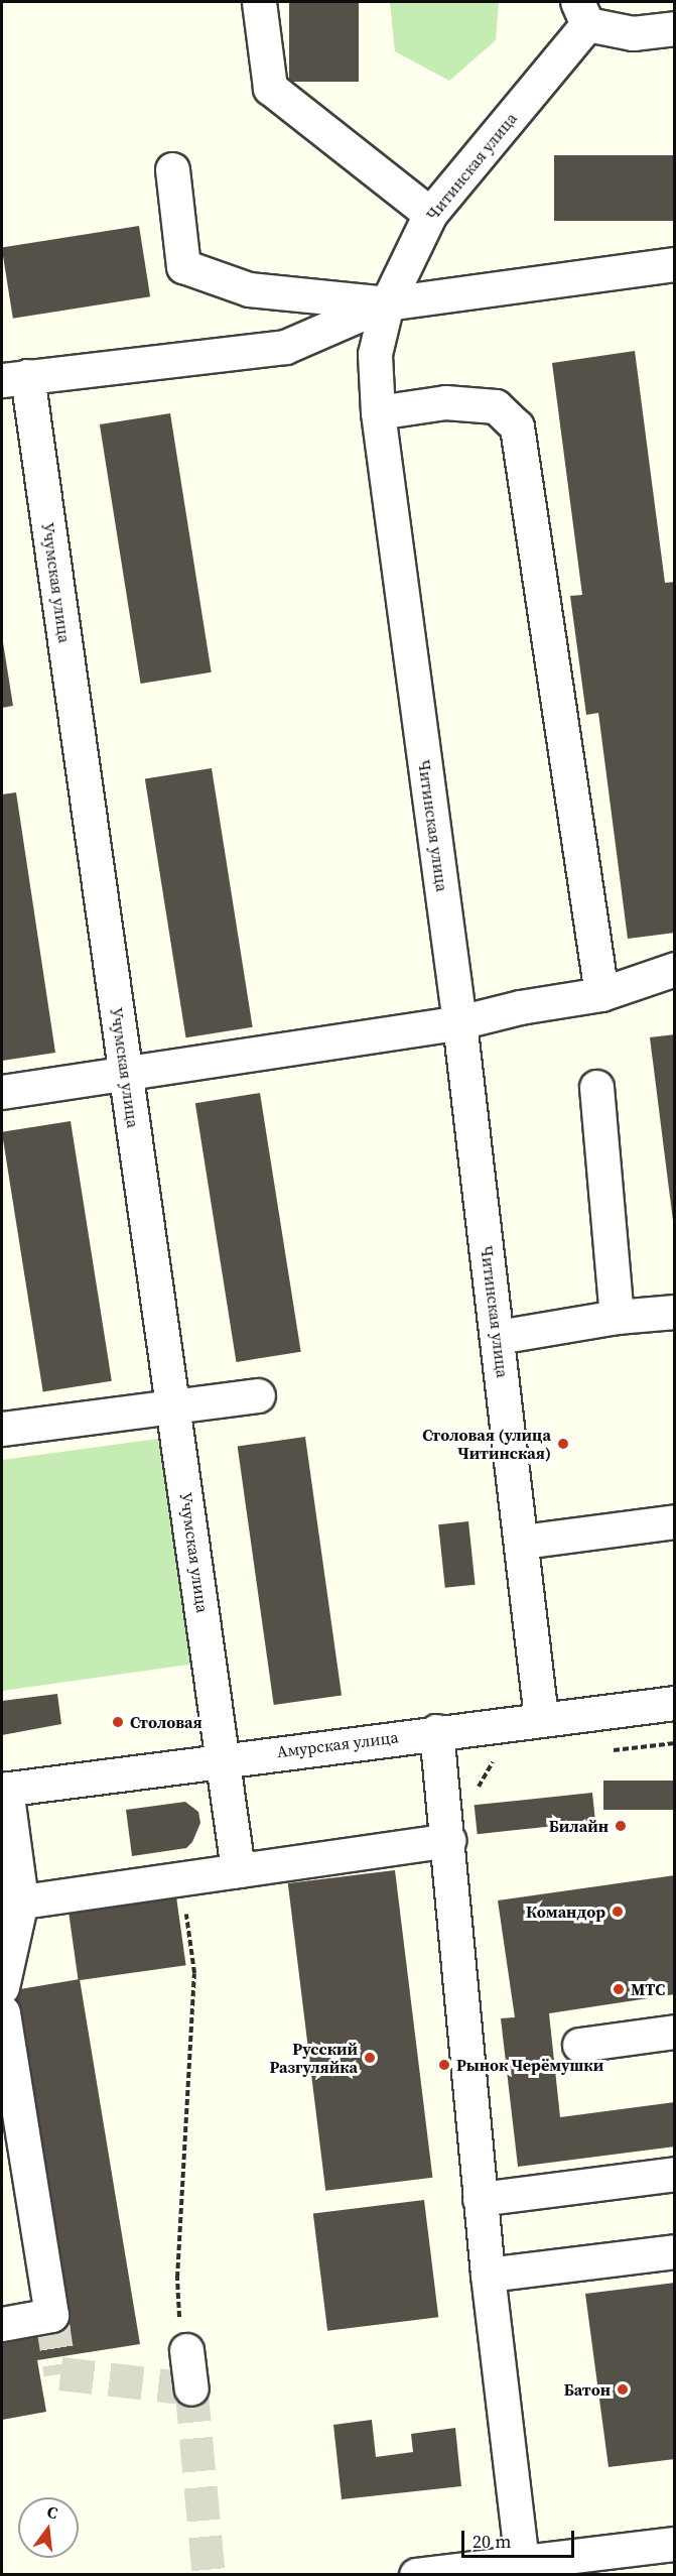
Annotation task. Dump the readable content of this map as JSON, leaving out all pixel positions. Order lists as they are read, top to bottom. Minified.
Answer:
{"streets":{"street":["Читинская улица","Учумская улица","Амурская улица"]},"crossings":[["Читинская улица","Амурская улица"],["Учумская улица","Амурская улица"]],"places":["Столовая (улица Читинская)","Столовая","Билайн","Командор","МТС","Русский Разгуляйка","Рынок Черёмушки","Батон"],"scale_bar":"20 m","north":"top"}
